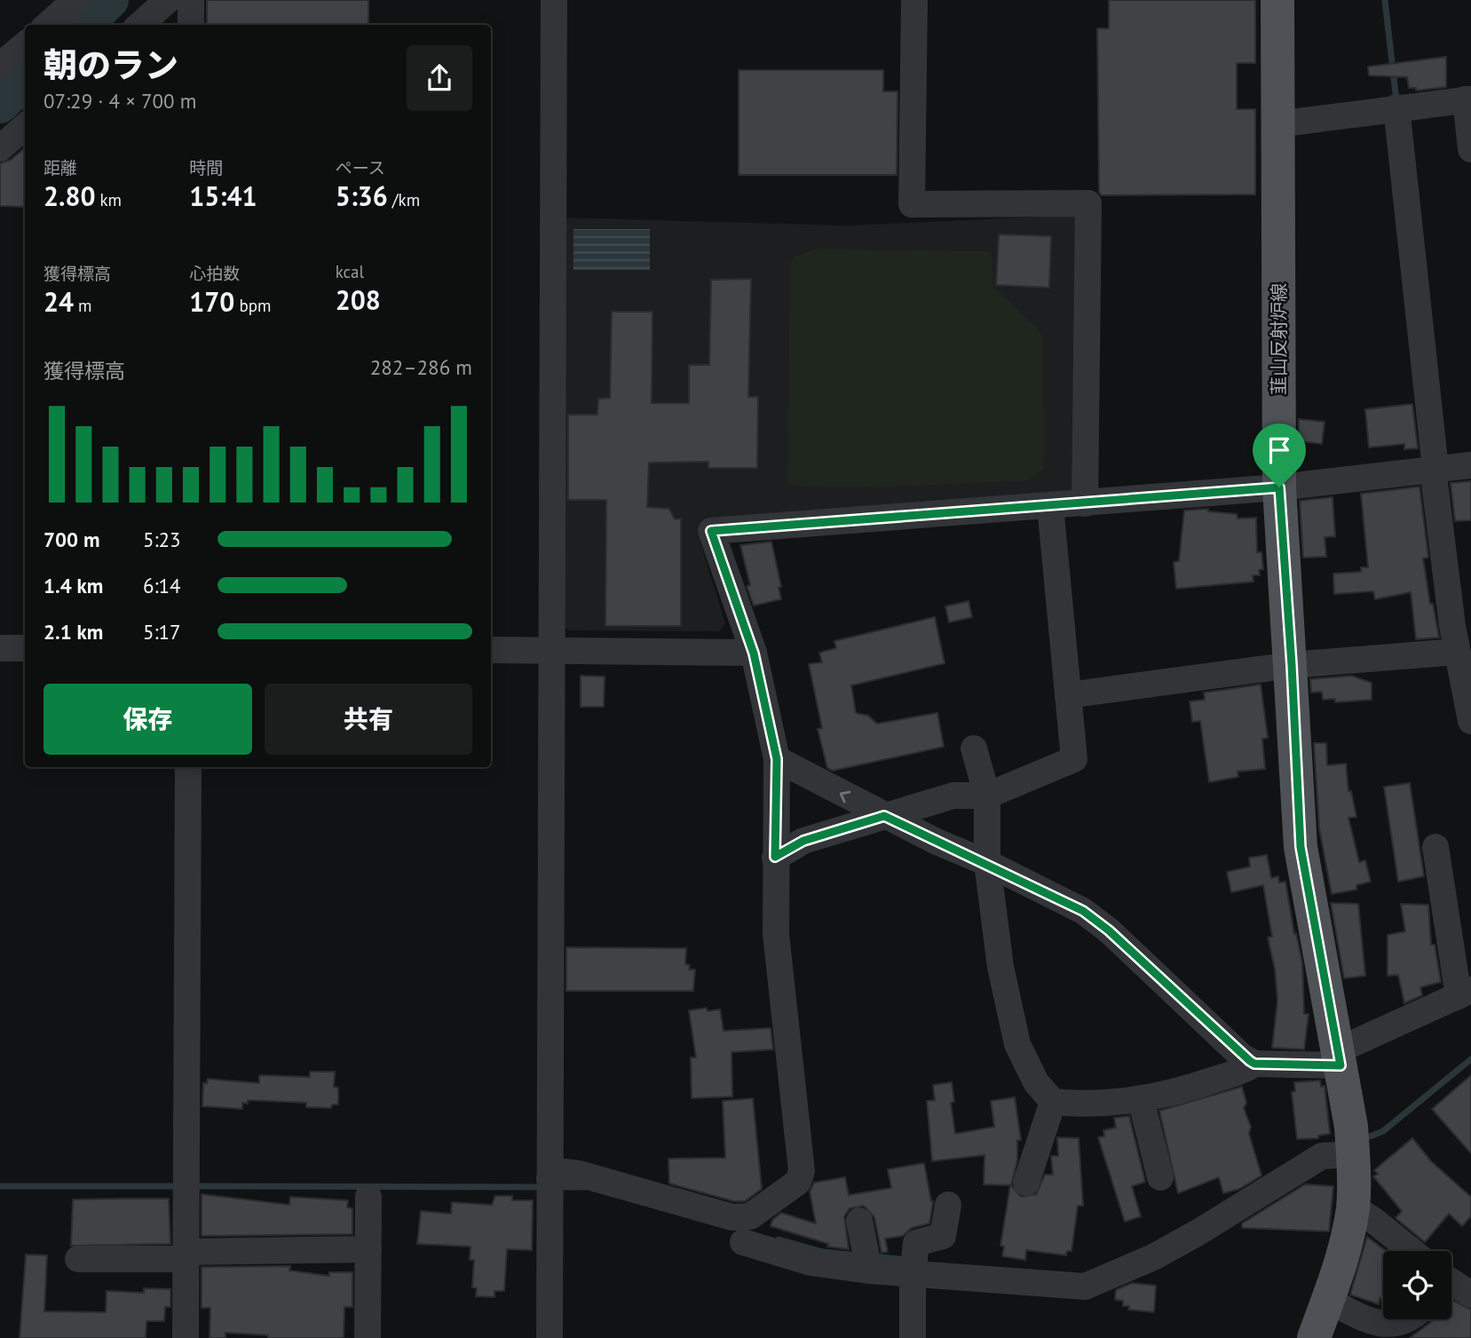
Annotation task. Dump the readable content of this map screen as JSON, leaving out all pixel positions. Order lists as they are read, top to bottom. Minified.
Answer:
{"streets":{"main road":["韮山反射炉線"]},"page":{"heading":["朝のラン","07:29 · 4 × 700 m"],"stats":[["距離","2.80 km"],["時間","15:41"],["ペース","5:36 /km"],["獲得標高","24 m"],["心拍数","170 bpm"],["kcal","208"]],"chart":["獲得標高","282–286 m"],"list":[{"name":"700 m","note":"5:23"},{"name":"1.4 km","note":"6:14"},{"name":"2.1 km","note":"5:17"}],"buttons":["保存","共有"]}}
